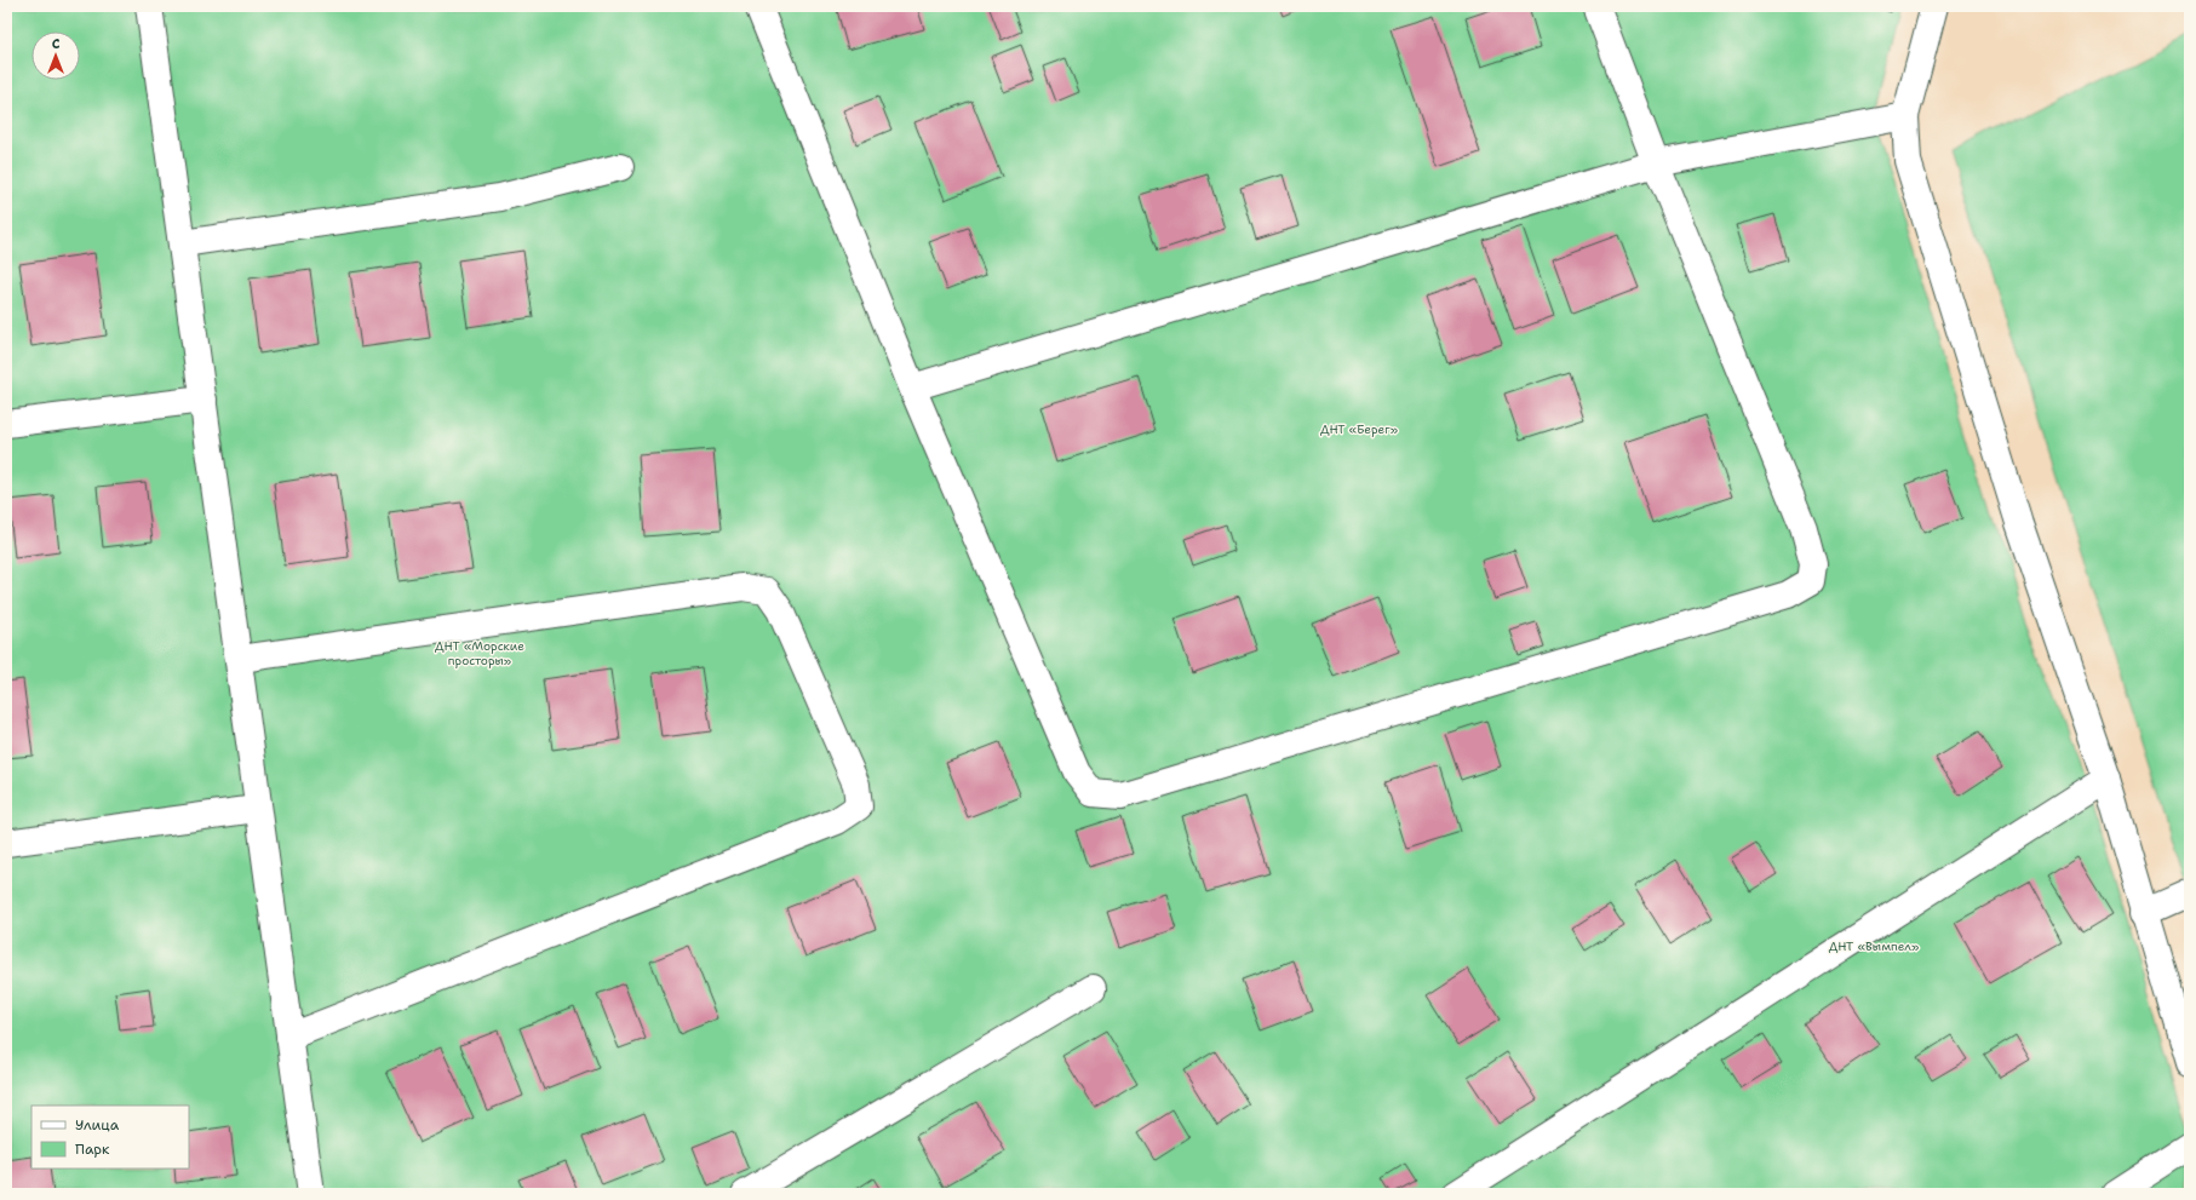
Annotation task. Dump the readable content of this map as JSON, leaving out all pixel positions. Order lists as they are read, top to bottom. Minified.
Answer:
{"parks":["ДНТ «Берег»","ДНТ «Морские просторы»","ДНТ «Вымпел»"],"legend":["Улица","Парк"],"north":"top"}
